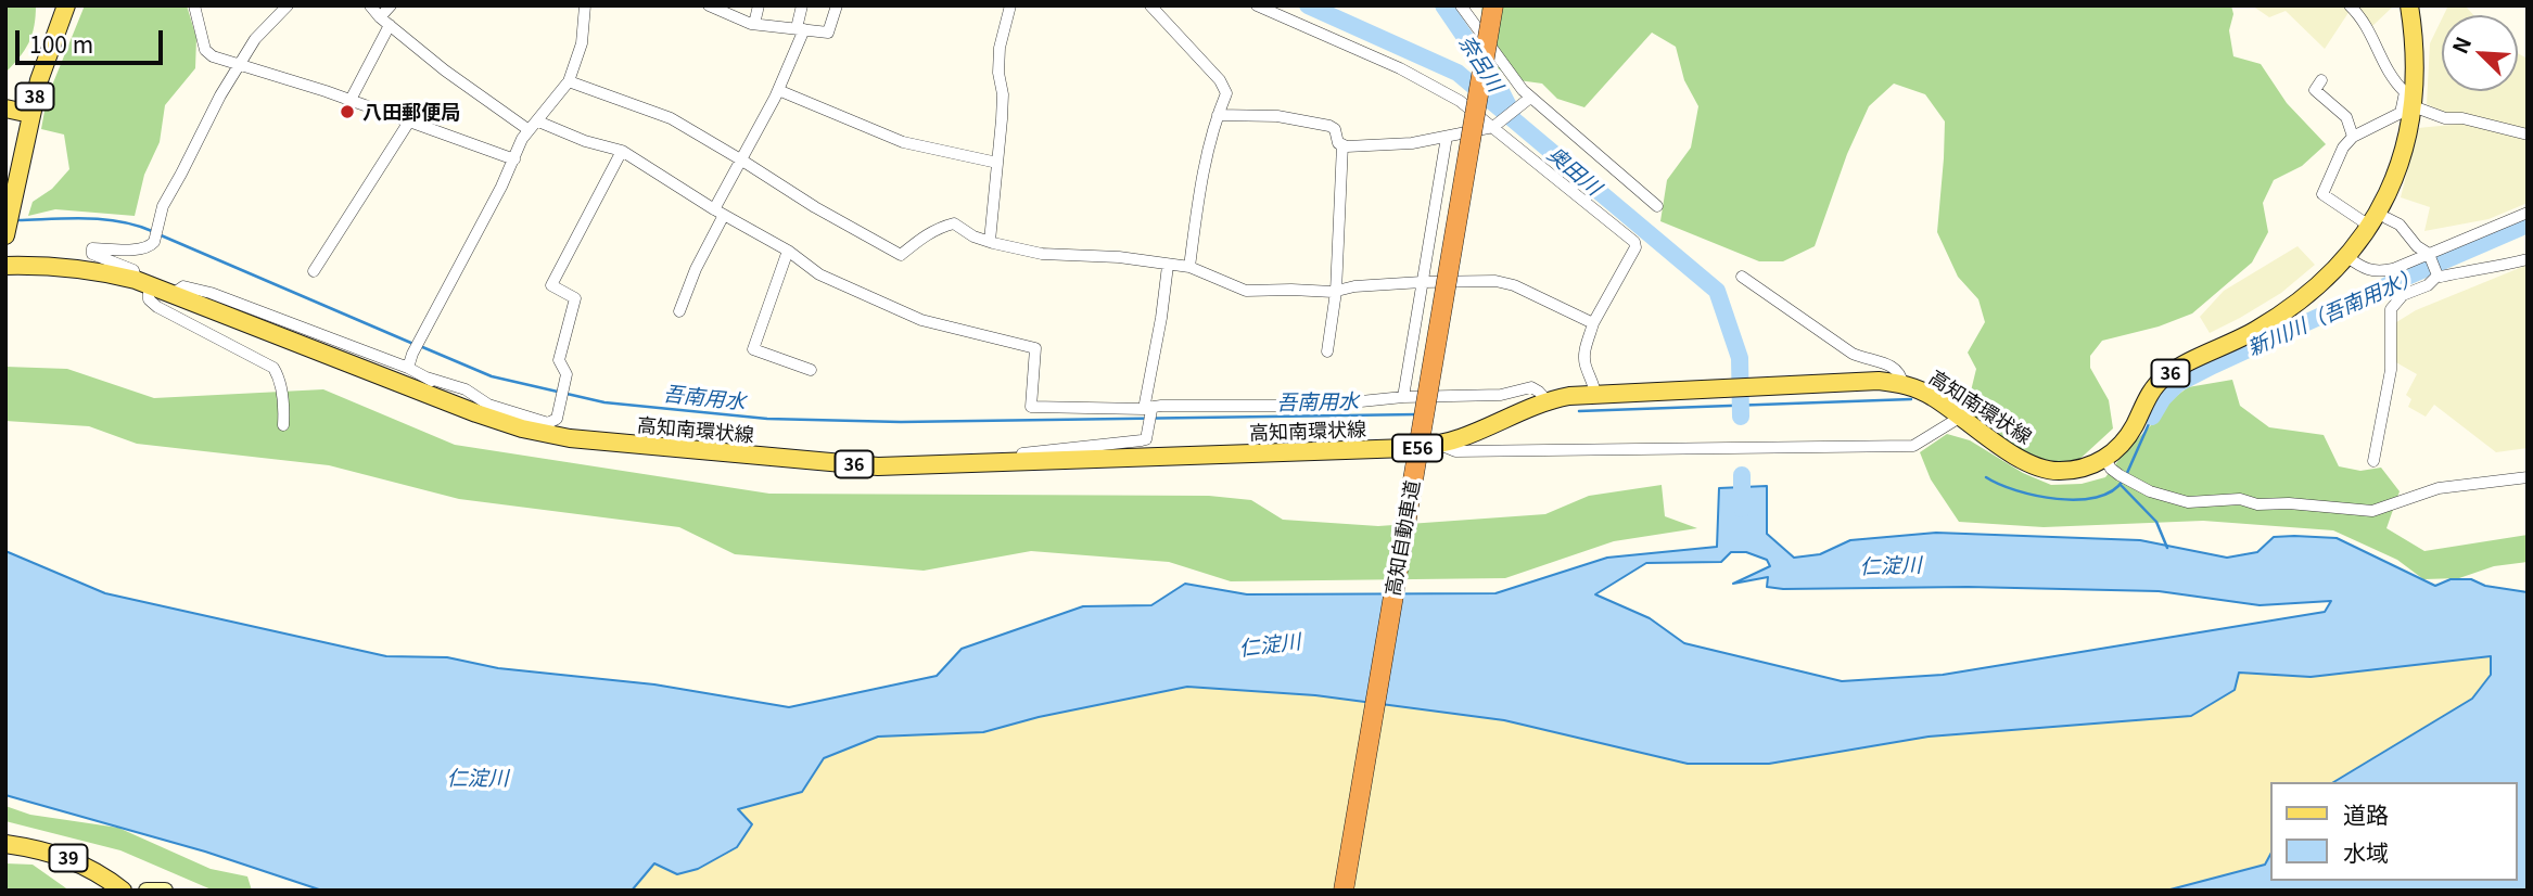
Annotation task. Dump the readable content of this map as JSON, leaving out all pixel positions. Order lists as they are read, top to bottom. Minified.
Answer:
{"streets":{"highway":["E56","高知自動車道"],"main road":["38","36","高知南環状線","39"]},"crossings":[["36","高知南環状線"]],"water":["奈呂川","奥田川","新川川（吾南用水）","吾南用水","仁淀川"],"places":["八田郵便局"],"legend":["道路","水域"],"scale_bar":"100 m","north":"top left"}
